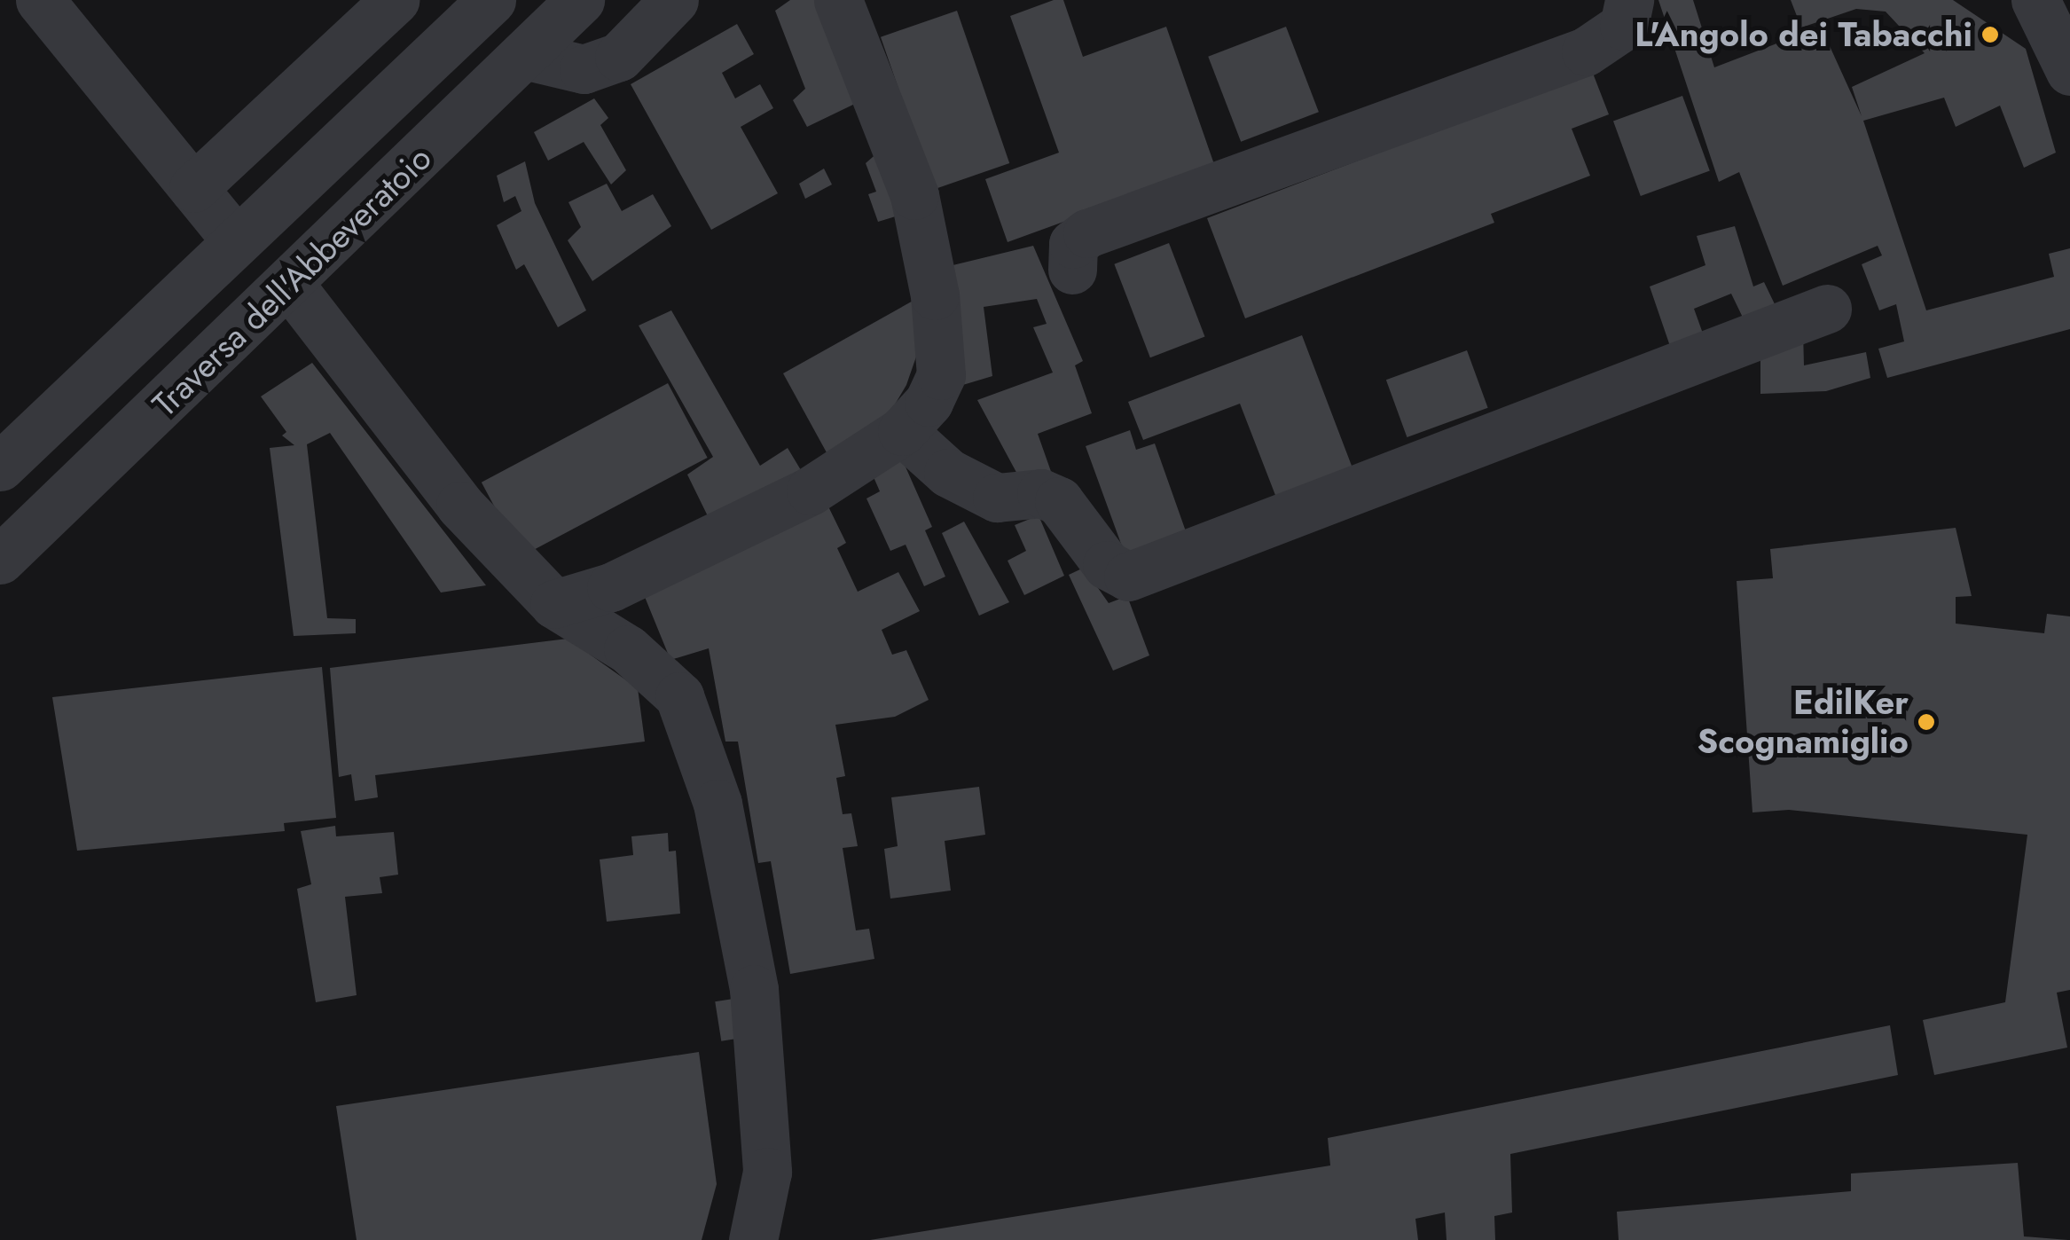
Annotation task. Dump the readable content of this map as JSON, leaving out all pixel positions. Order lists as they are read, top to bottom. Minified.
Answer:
{"streets":{"street":["Traversa dell'Abbeveratoio"]},"places":["L'Angolo dei Tabacchi","EdilKer Scognamiglio"]}
